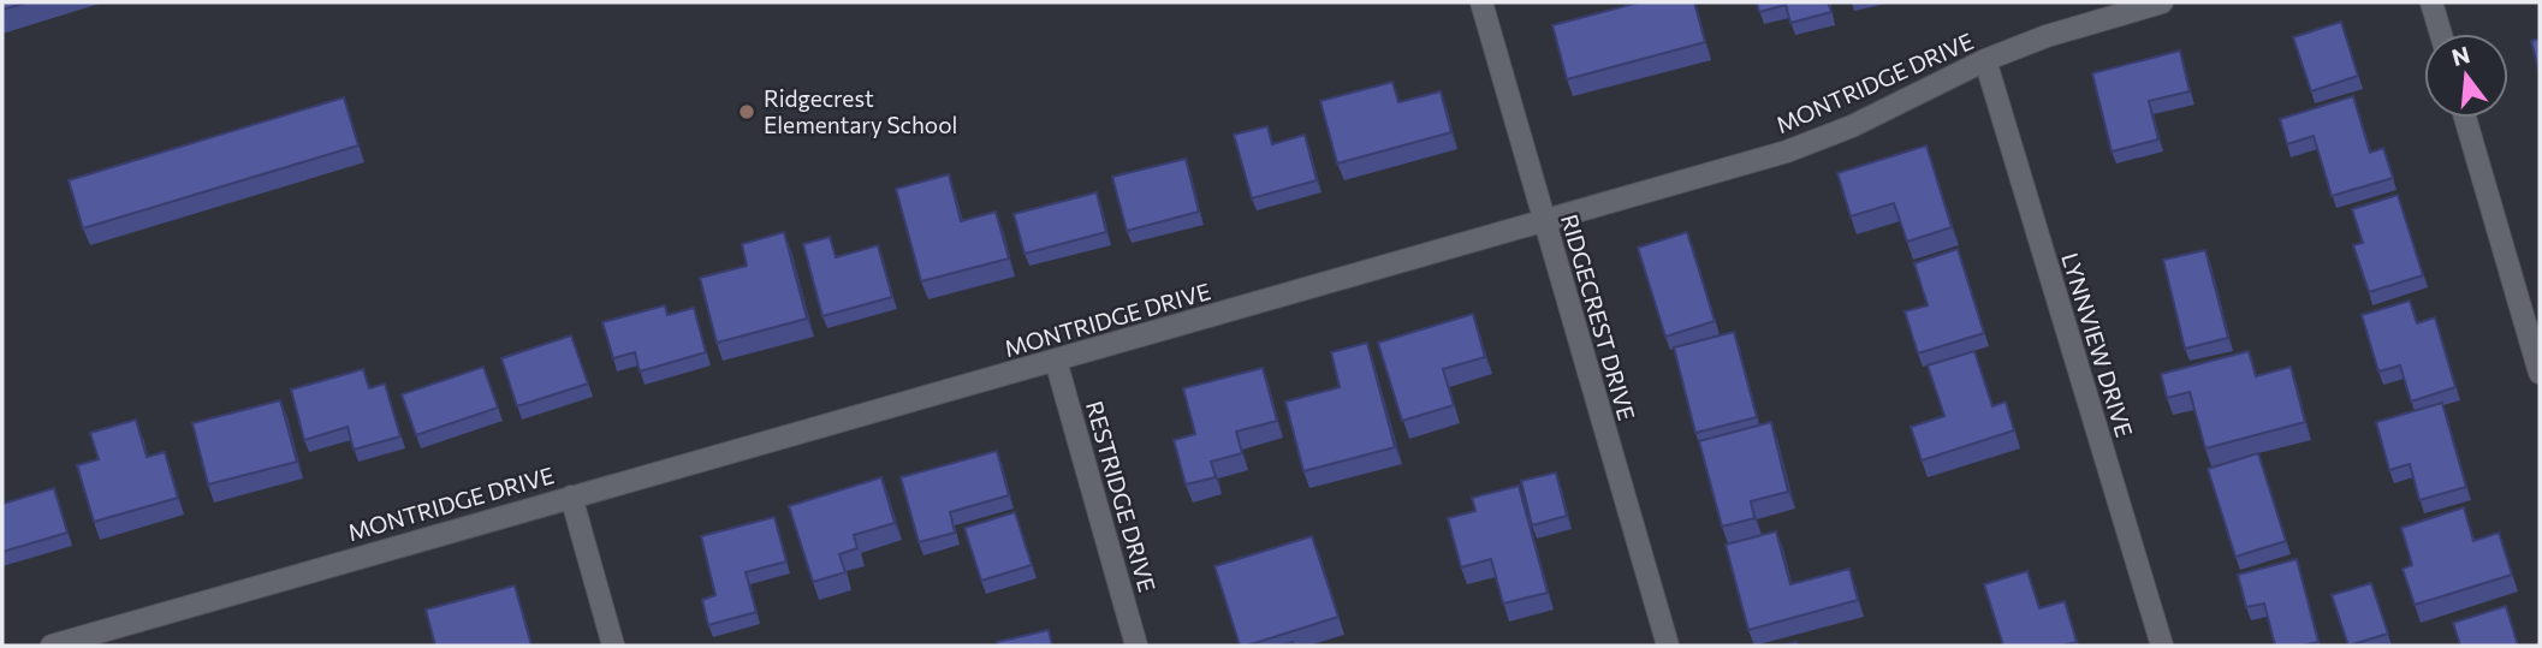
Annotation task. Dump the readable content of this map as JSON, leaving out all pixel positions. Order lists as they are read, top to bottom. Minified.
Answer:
{"streets":{"street":["MONTRIDGE DRIVE","RIDGECREST DRIVE","LYNNVIEW DRIVE","RESTRIDGE DRIVE"]},"crossings":[["MONTRIDGE DRIVE","RIDGECREST DRIVE"],["MONTRIDGE DRIVE","LYNNVIEW DRIVE"],["MONTRIDGE DRIVE","RESTRIDGE DRIVE"]],"places":["Ridgecrest Elementary School"],"north":"top"}
